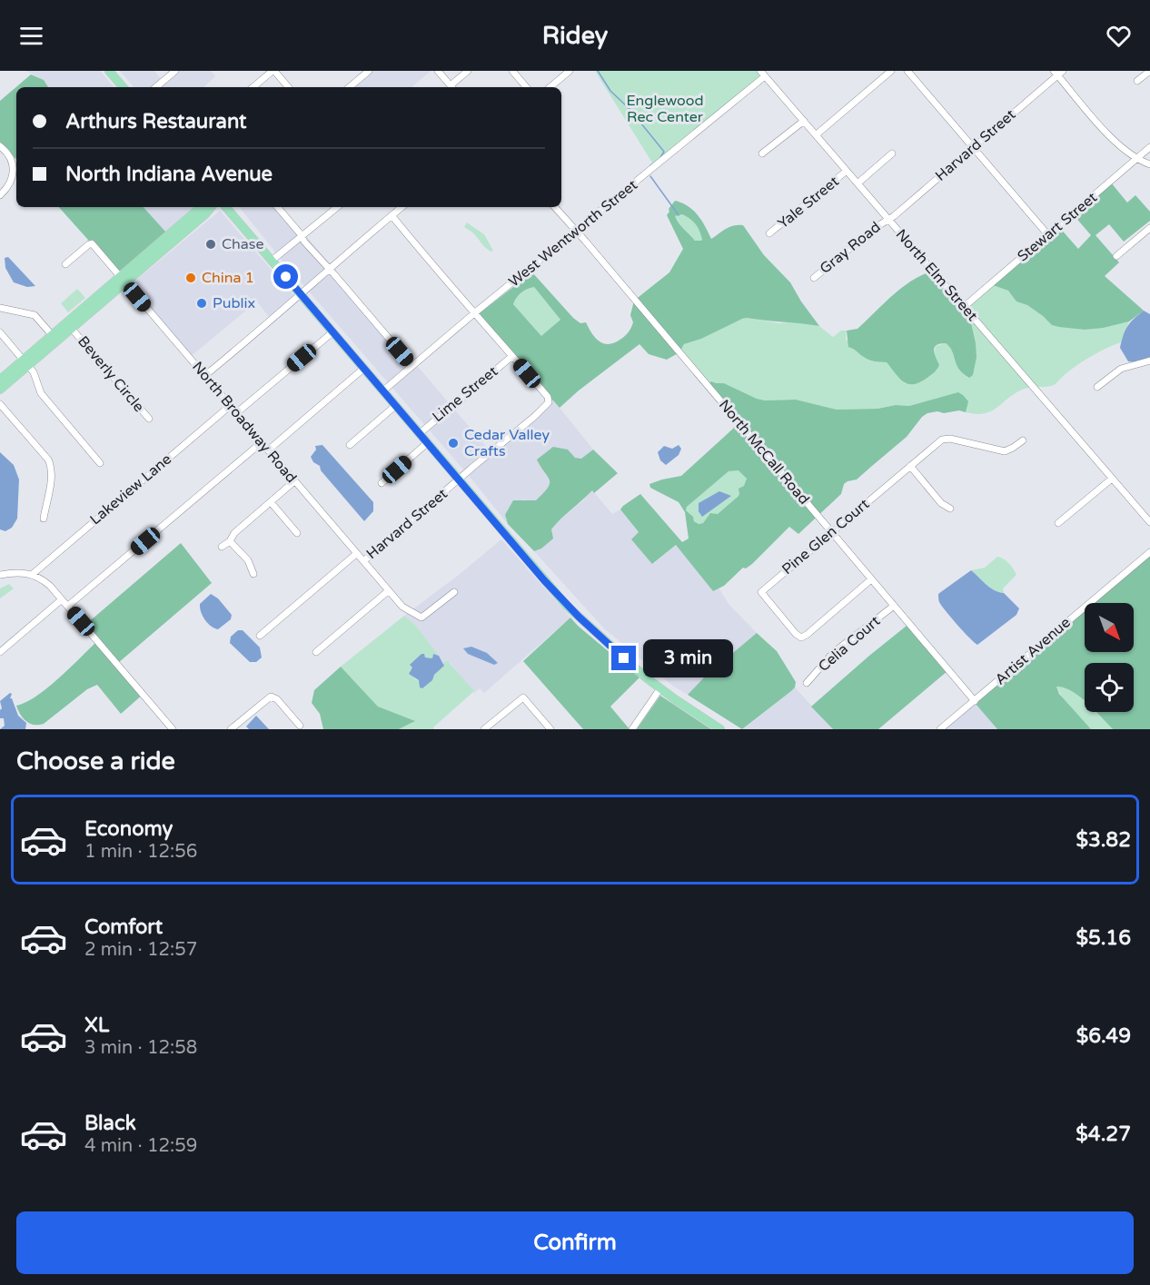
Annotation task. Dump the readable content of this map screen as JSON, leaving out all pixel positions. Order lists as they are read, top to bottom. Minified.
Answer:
{"streets":{"street":["Harvard Street","Yale Street","Stewart Street","West Wentworth Street","Gray Road","North Elm Street","Beverly Circle","Lime Street","North Broadway Road","North McCall Road","Lakeview Lane","Pine Glen Court","Celia Court","Artist Avenue"]},"crossings":[["Harvard Street","Gray Road"],["Harvard Street","North Elm Street"],["Harvard Street","Lime Street"],["Harvard Street","North Broadway Road"],["Yale Street","North Elm Street"],["Stewart Street","North Elm Street"],["West Wentworth Street","North Elm Street"],["West Wentworth Street","North McCall Road"],["Gray Road","North Elm Street"],["North Broadway Road","Lakeview Lane"],["North McCall Road","Pine Glen Court"],["North McCall Road","Celia Court"],["North McCall Road","Artist Avenue"]],"parks":["Englewood Rec Center"],"places":["Chase","China 1","Publix","Cedar Valley Crafts"],"north":"bottom right","page":{"header":"Ridey","banner":["Arthurs Restaurant","North Indiana Avenue"],"bubble":"3 min","heading":"Choose a ride","list":[{"name":"Economy","note":"1 min · 12:56","value":"$3.82"},{"name":"Comfort","note":"2 min · 12:57","value":"$5.16"},{"name":"XL","note":"3 min · 12:58","value":"$6.49"},{"name":"Black","note":"4 min · 12:59","value":"$4.27"}],"buttons":"Confirm"}}
